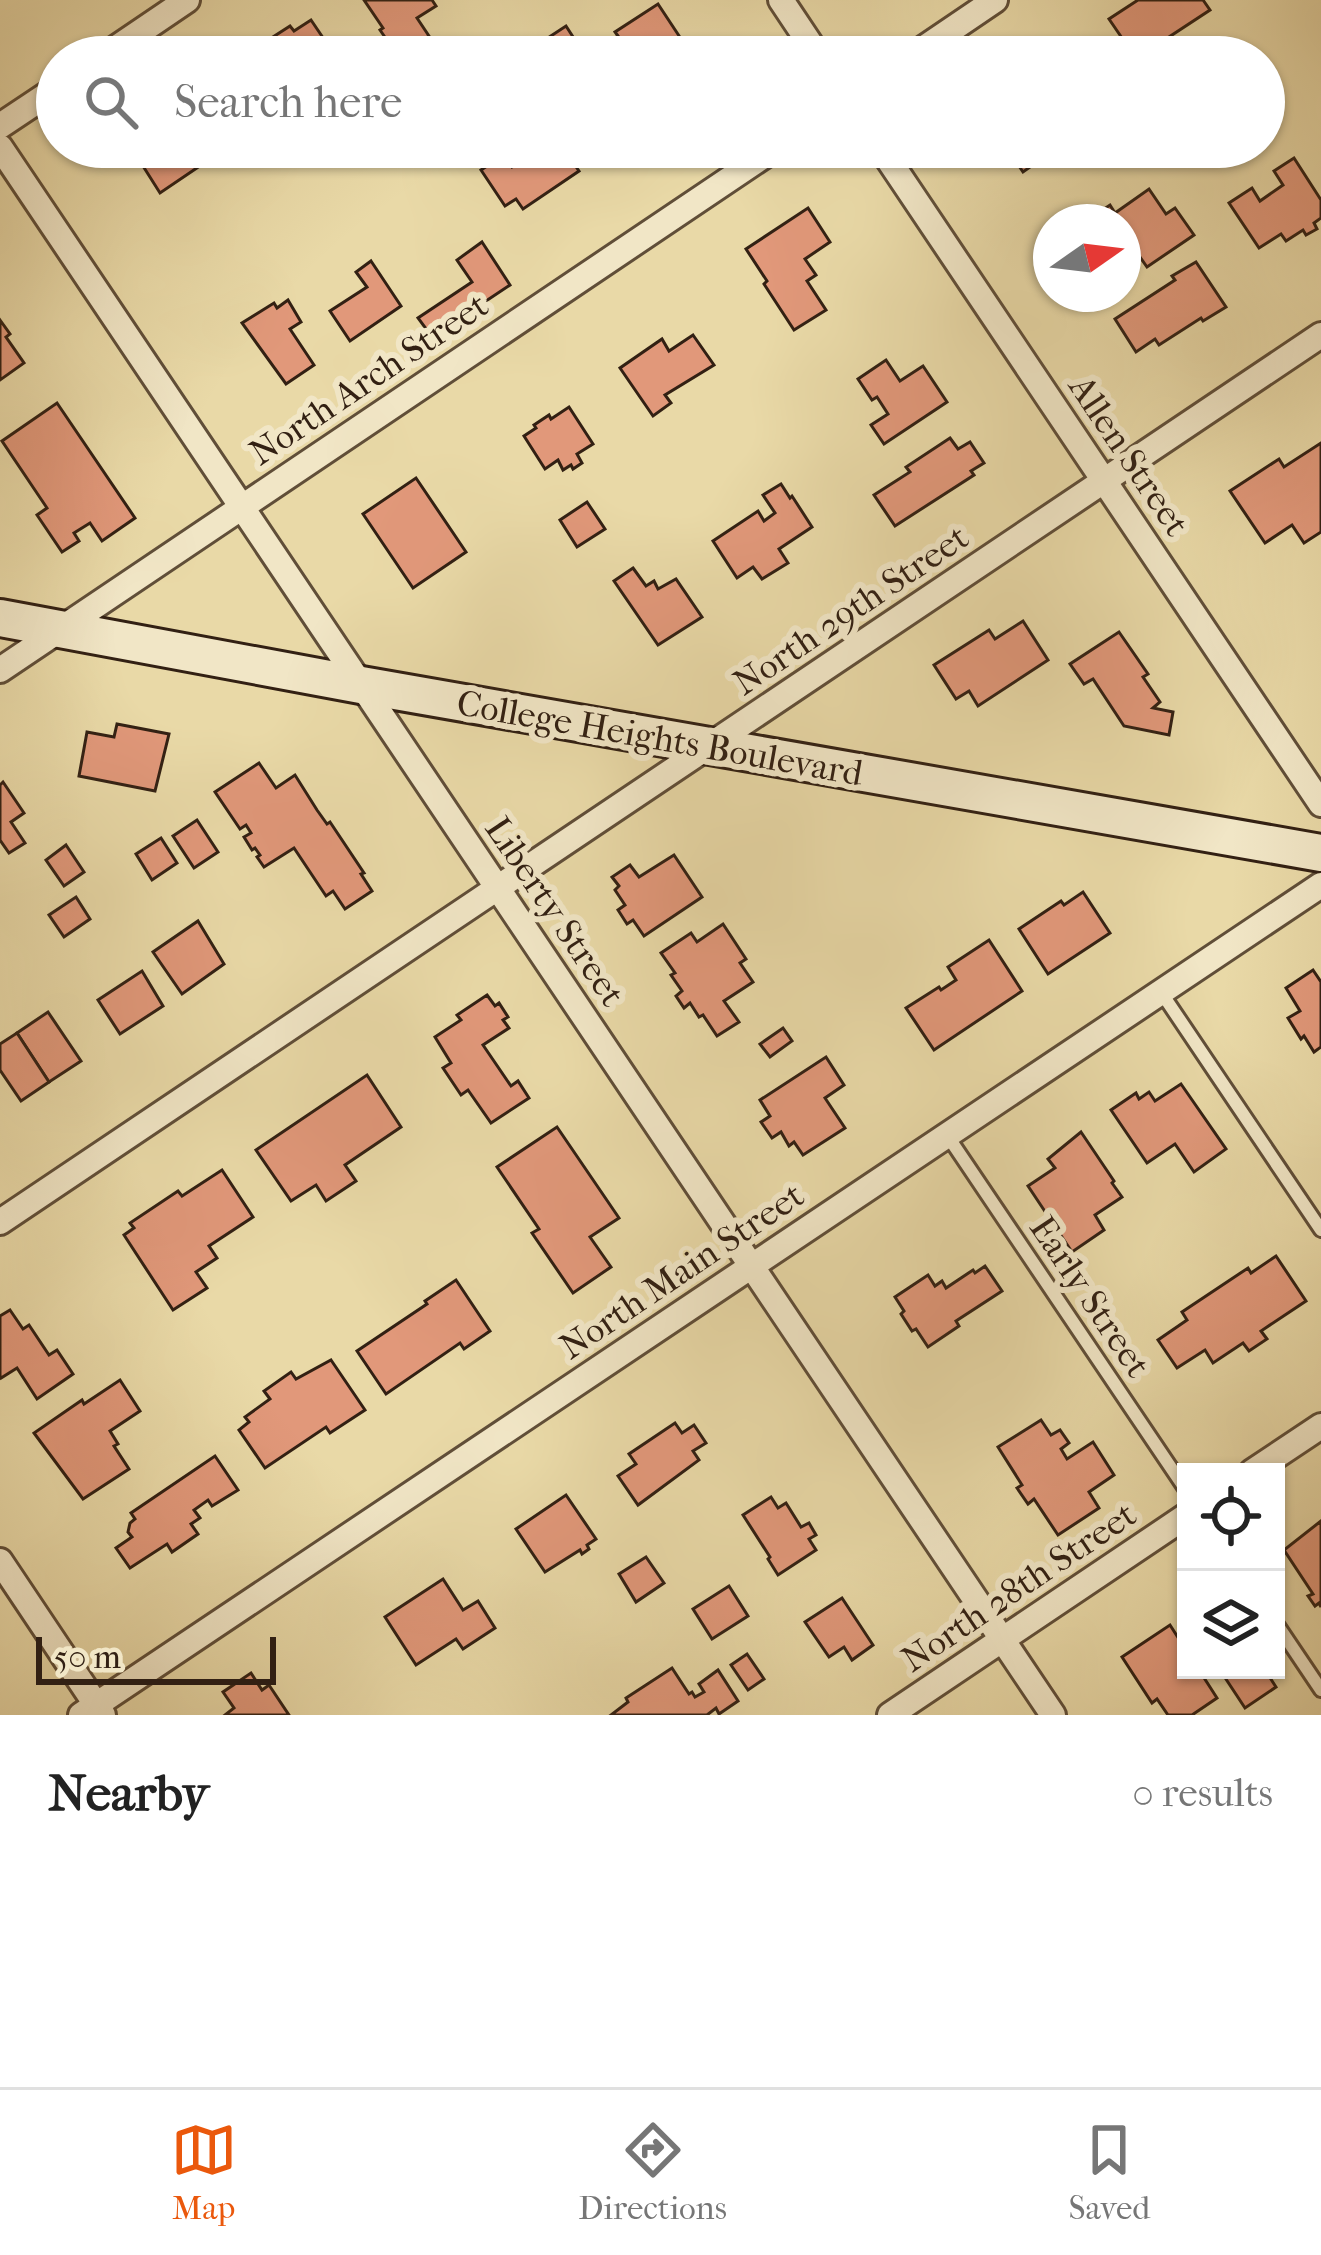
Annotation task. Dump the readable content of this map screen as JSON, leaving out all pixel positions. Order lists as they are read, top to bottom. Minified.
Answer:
{"streets":{"street":["North Arch Street","Allen Street","North 29th Street","College Heights Boulevard","Liberty Street","North Main Street","North 28th Street"],"lane":["Early Street"]},"crossings":[["North Arch Street","College Heights Boulevard"],["North Arch Street","Liberty Street"],["Allen Street","North 29th Street"],["North 29th Street","College Heights Boulevard"],["North 29th Street","Liberty Street"],["College Heights Boulevard","Liberty Street"],["Liberty Street","North Main Street"],["Liberty Street","North 28th Street"],["North Main Street","Early Street"]],"scale_bar":"50 m","north":"right","page":{"search":"Search here","scale":"50 m","heading":["Nearby","0 results"],"nav":["Map","Directions","Saved"]}}
